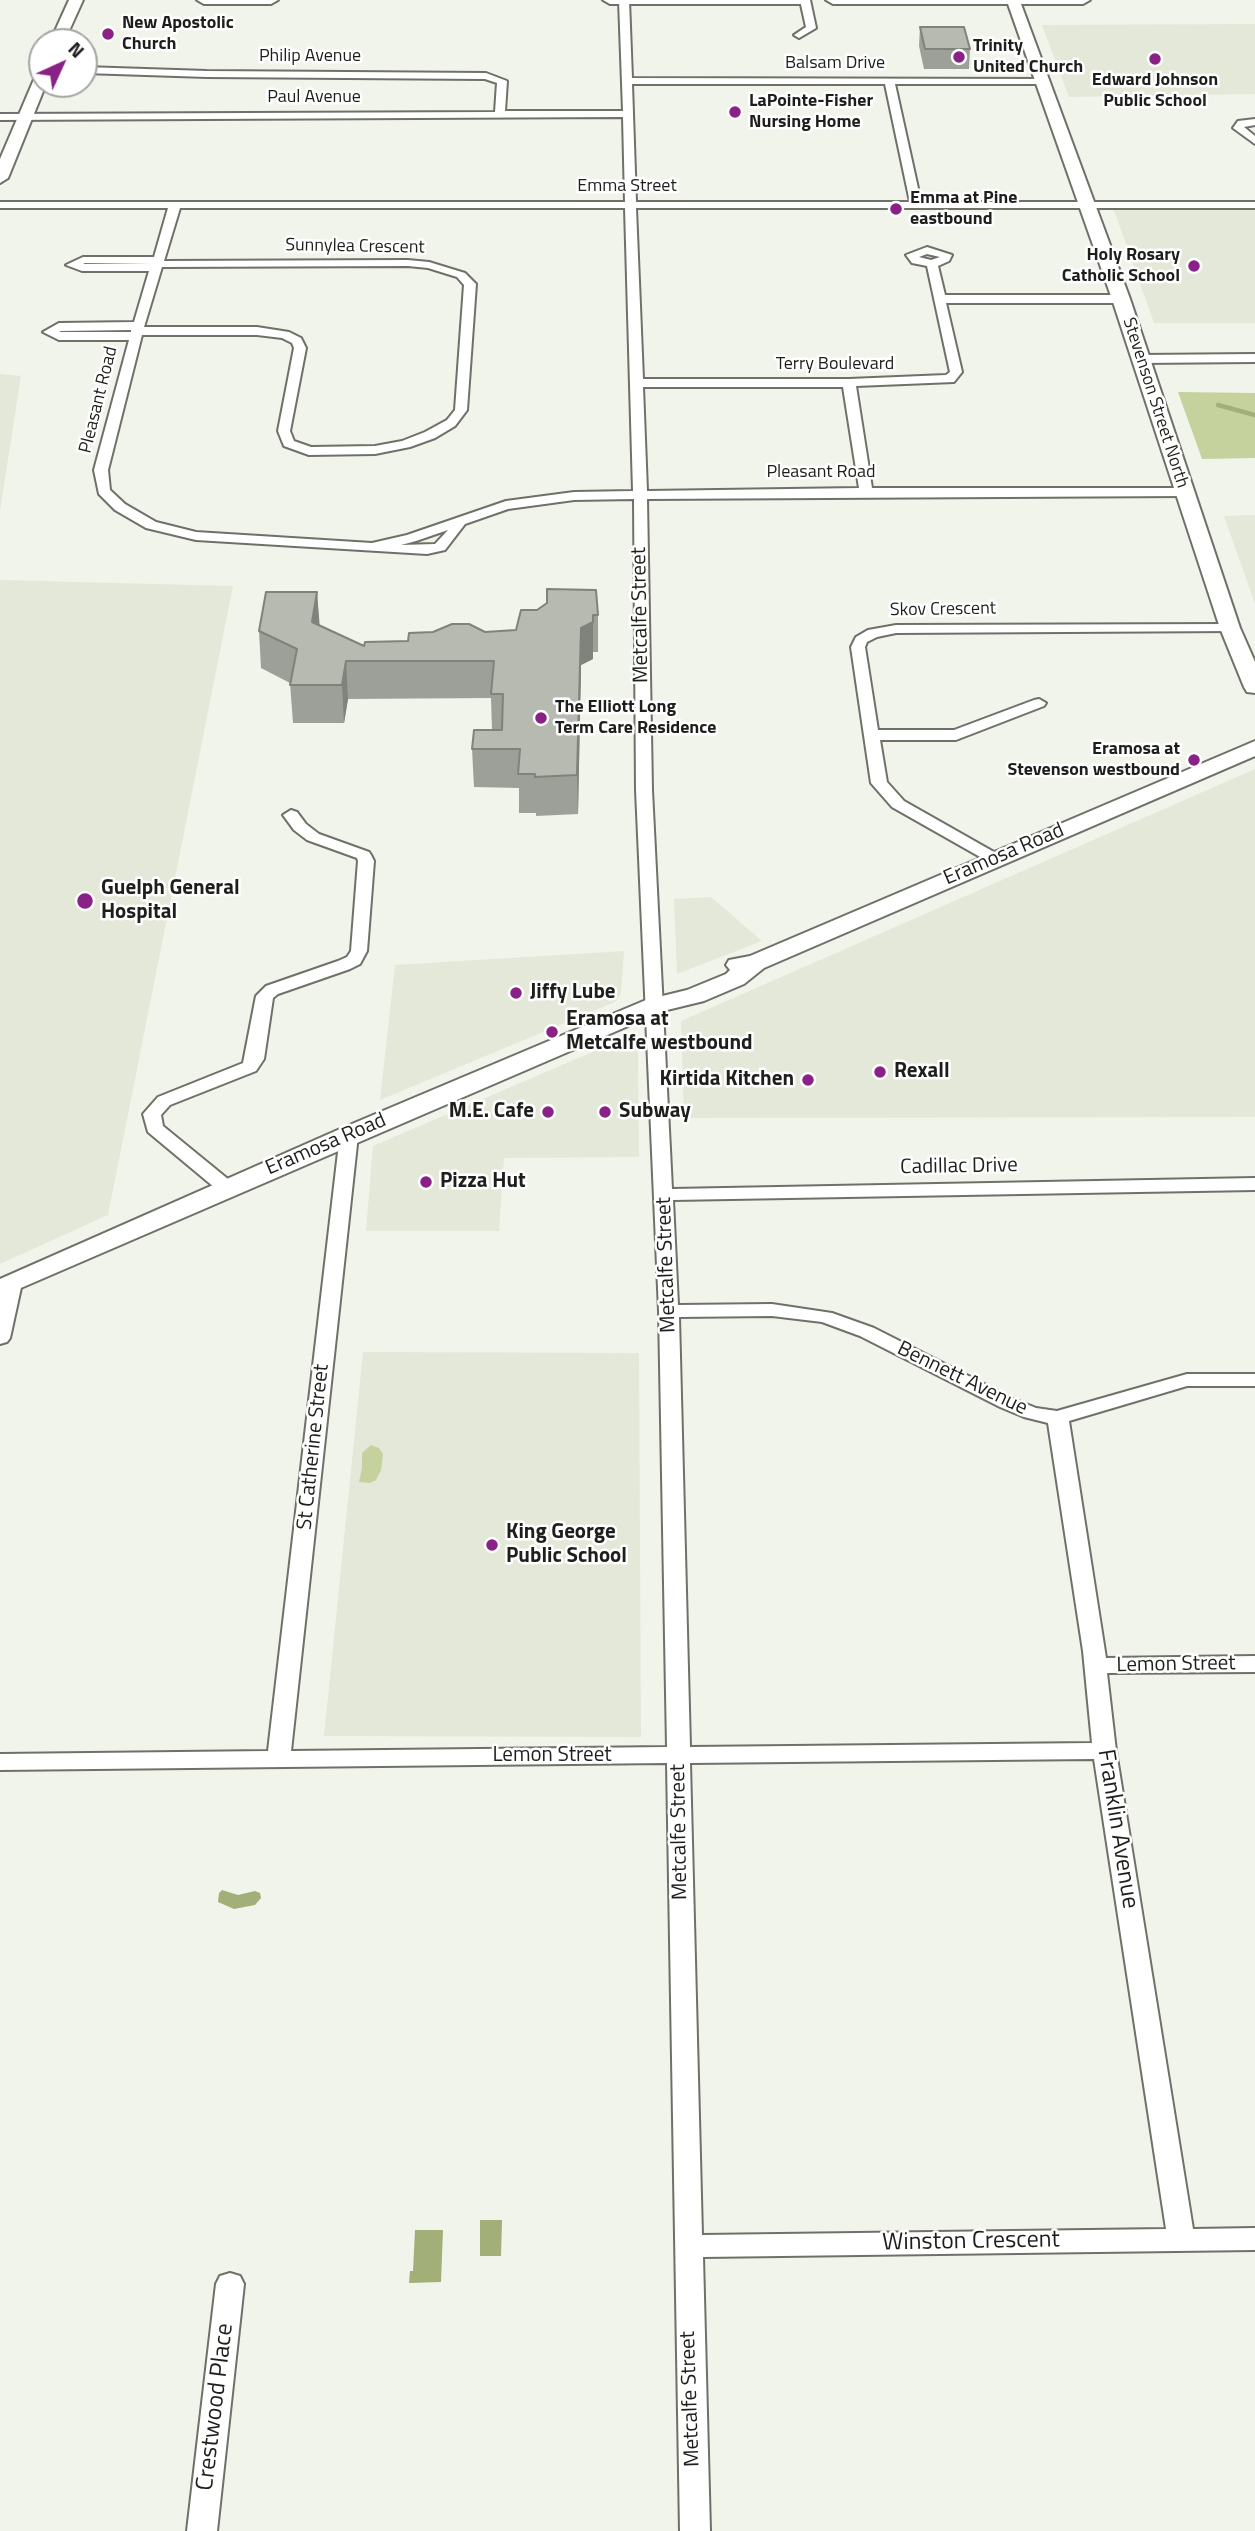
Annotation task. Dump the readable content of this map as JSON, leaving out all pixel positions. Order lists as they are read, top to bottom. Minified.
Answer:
{"streets":{"main road":["Stevenson Street North","Eramosa Road"],"street":["Philip Avenue","Balsam Drive","Paul Avenue","Emma Street","Sunnylea Crescent","Terry Boulevard","Pleasant Road","Skov Crescent","Metcalfe Street","Cadillac Drive","Bennett Avenue","St Catherine Street","Lemon Street","Franklin Avenue","Winston Crescent","Crestwood Place"]},"crossings":[["Philip Avenue","Paul Avenue"],["Balsam Drive","Stevenson Street North"],["Balsam Drive","Metcalfe Street"],["Paul Avenue","Metcalfe Street"],["Emma Street","Pleasant Road"],["Emma Street","Stevenson Street North"],["Emma Street","Metcalfe Street"],["Sunnylea Crescent","Pleasant Road"],["Terry Boulevard","Metcalfe Street"],["Pleasant Road","Stevenson Street North"],["Pleasant Road","Metcalfe Street"],["Stevenson Street North","Skov Crescent"],["Skov Crescent","Eramosa Road"],["Metcalfe Street","Eramosa Road"],["Metcalfe Street","Cadillac Drive"],["Metcalfe Street","Bennett Avenue"],["Metcalfe Street","Lemon Street"],["Metcalfe Street","Winston Crescent"],["Eramosa Road","St Catherine Street"],["Bennett Avenue","Franklin Avenue"],["St Catherine Street","Lemon Street"],["Lemon Street","Franklin Avenue"],["Franklin Avenue","Winston Crescent"]],"places":["New Apostolic Church","Trinity United Church","Edward Johnson Public School","LaPointe-Fisher Nursing Home","Emma at Pine eastbound","Holy Rosary Catholic School","The Elliott Long Term Care Residence","Eramosa at Stevenson westbound","Guelph General Hospital","Jiffy Lube","Eramosa at Metcalfe westbound","Rexall","Kirtida Kitchen","M.E. Cafe","Subway","Pizza Hut","King George Public School"],"north":"top right"}
